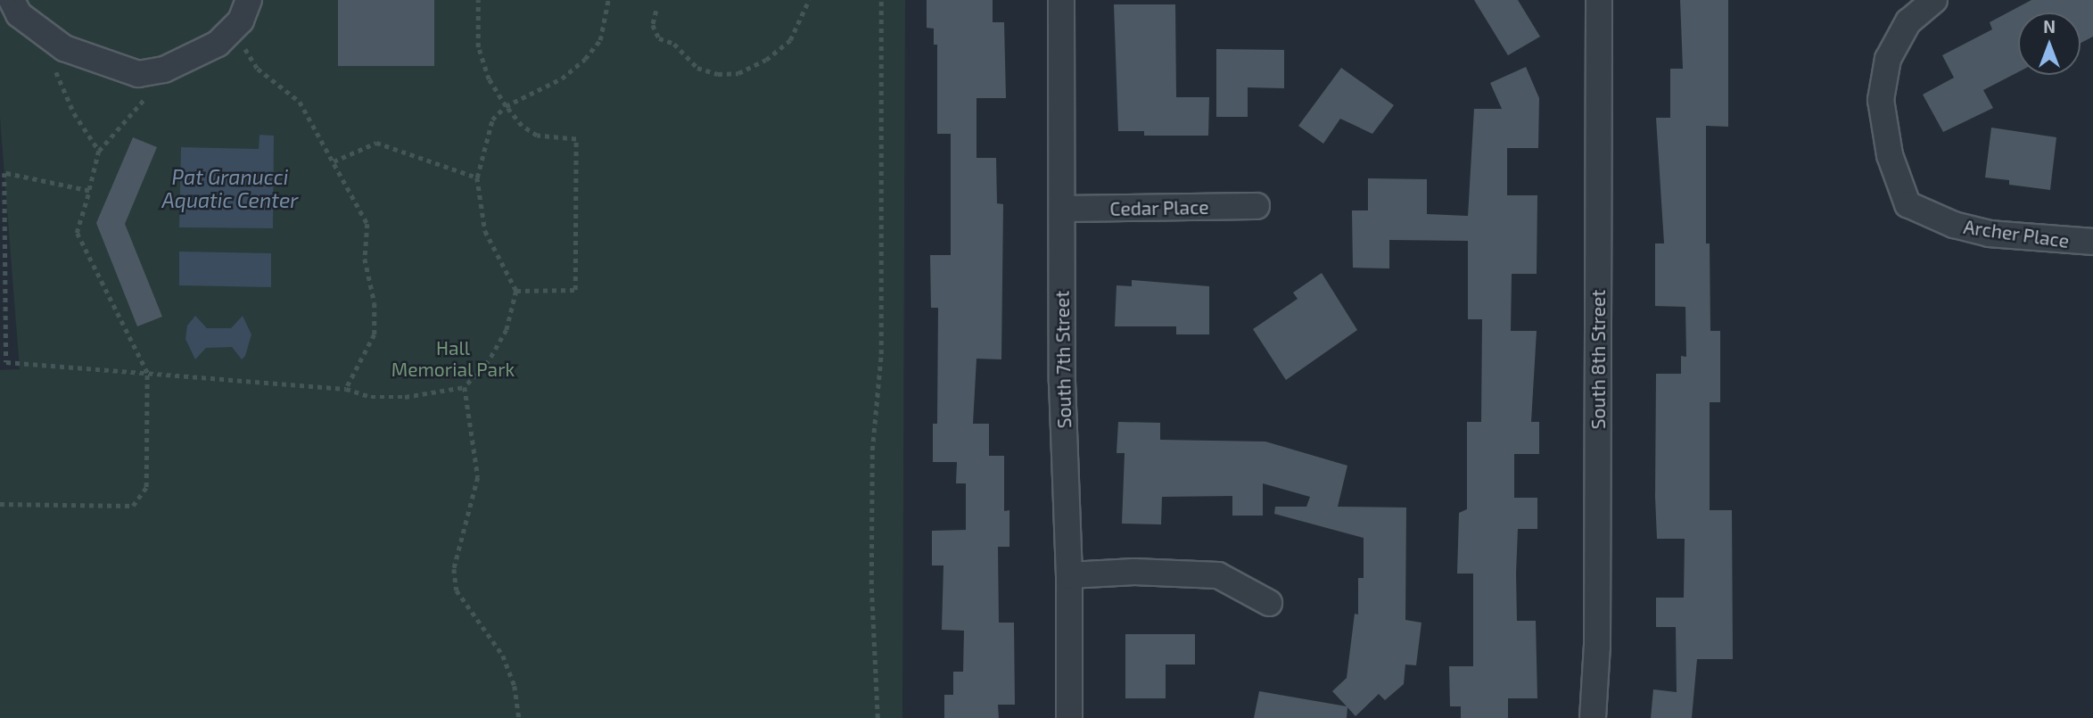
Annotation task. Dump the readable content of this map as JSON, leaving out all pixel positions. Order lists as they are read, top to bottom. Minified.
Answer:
{"streets":{"street":["Cedar Place","Archer Place","South 7th Street","South 8th Street"]},"crossings":[["Cedar Place","South 7th Street"]],"water":["Pat Granucci Aquatic Center"],"parks":["Hall Memorial Park"],"north":"top"}
